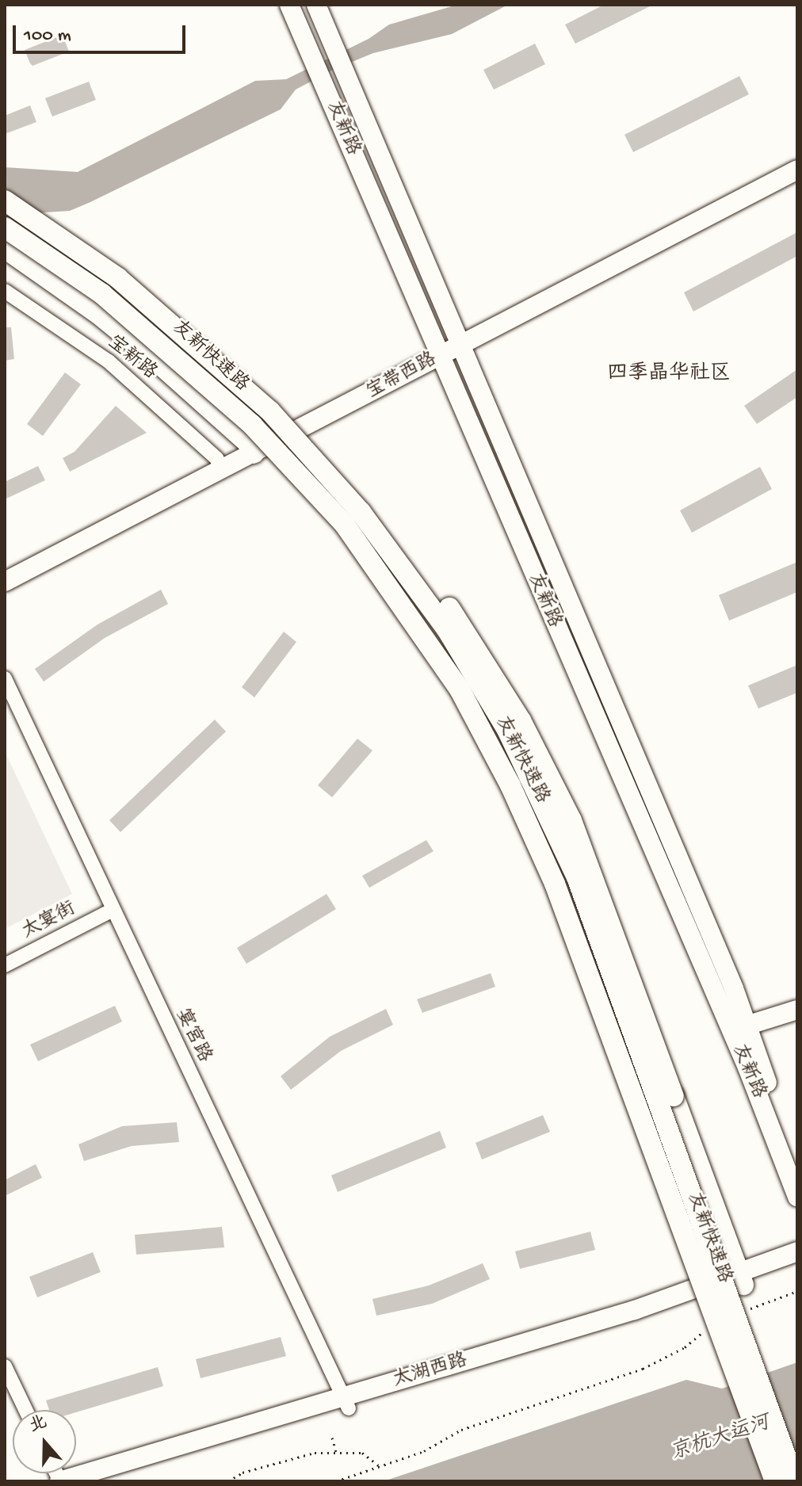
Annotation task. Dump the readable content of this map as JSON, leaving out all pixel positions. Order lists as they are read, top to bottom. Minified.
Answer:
{"streets":{"highway":["友新快速路"],"main road":["友新路","宝带西路","太湖西路"],"street":["宝新路","太宴街","宴宫路"]},"crossings":[["友新路","宝带西路"],["宝新路","宝带西路"],["太宴街","宴宫路"],["宴宫路","太湖西路"]],"districts":["四季晶华社区"],"water":["京杭大运河"],"scale_bar":"100 m","north":"top"}
